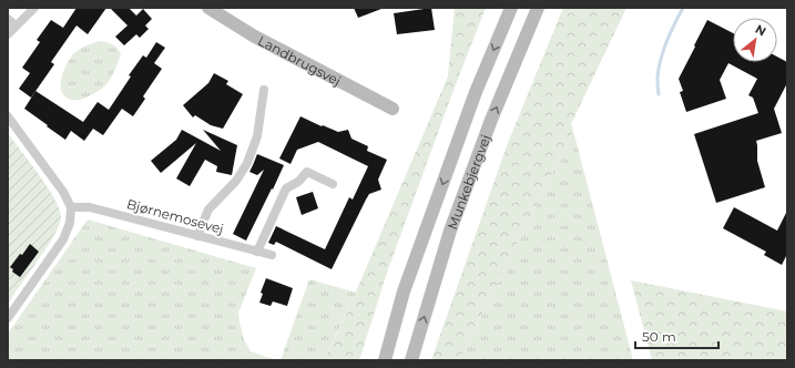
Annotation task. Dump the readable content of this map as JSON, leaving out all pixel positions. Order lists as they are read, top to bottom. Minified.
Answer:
{"streets":{"street":["Landbrugsvej","Munkebjergvej","Bjørnemosevej"]},"scale_bar":"50 m","north":"top right"}
